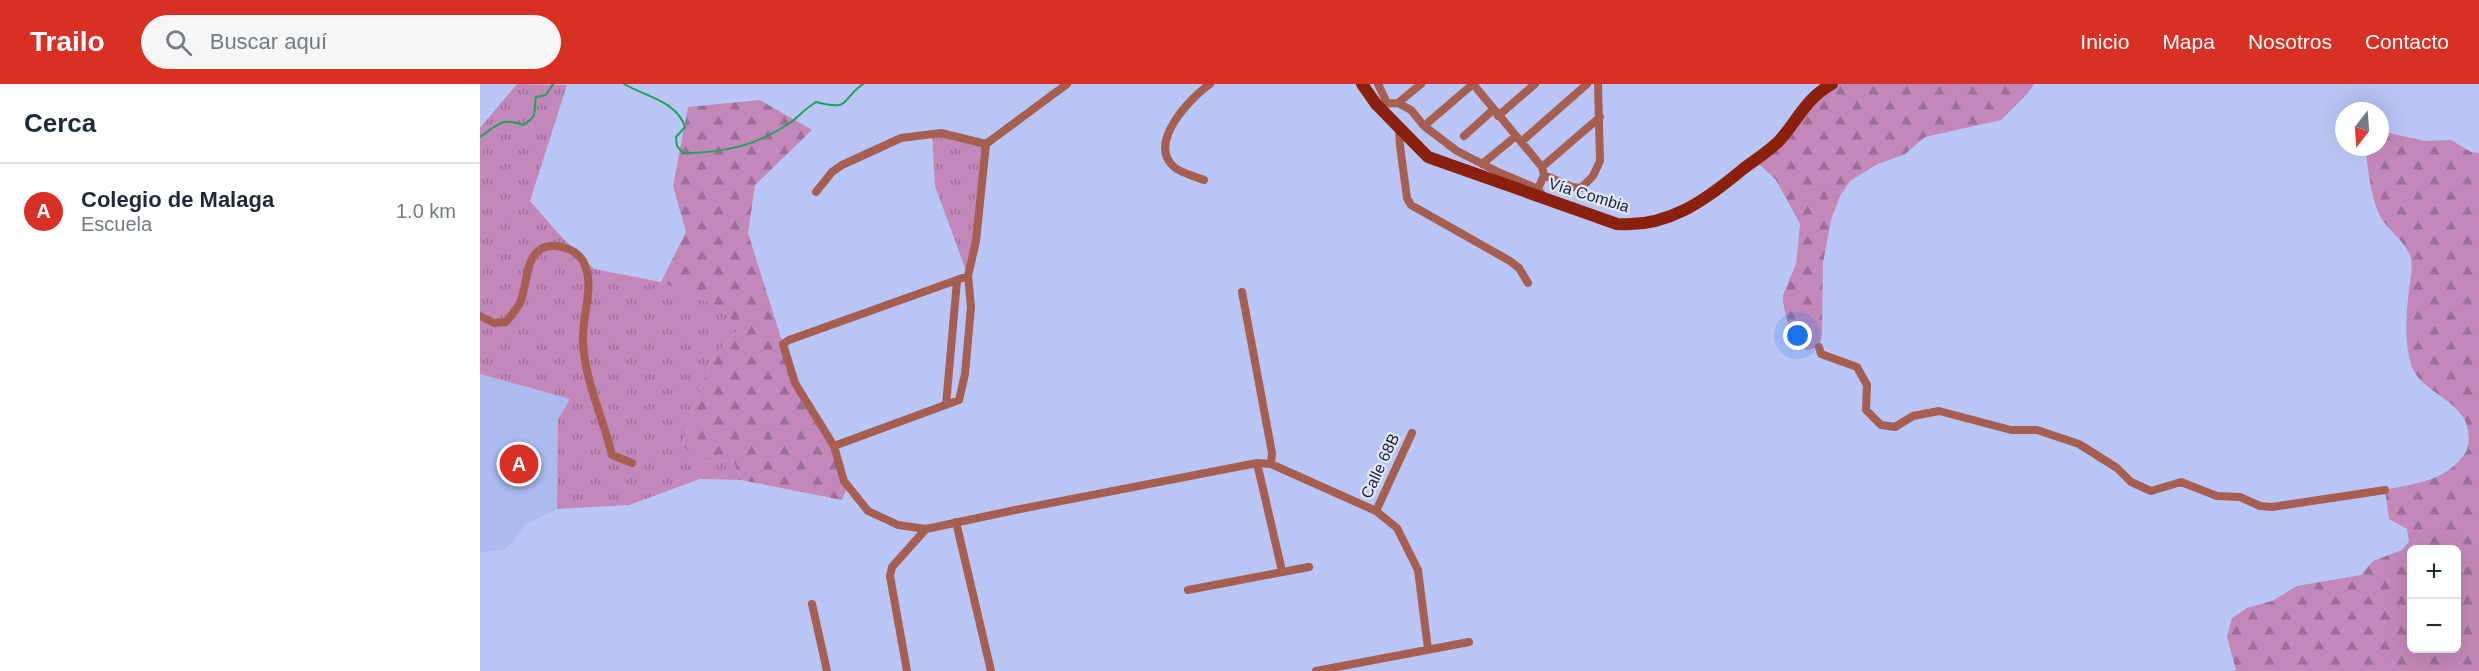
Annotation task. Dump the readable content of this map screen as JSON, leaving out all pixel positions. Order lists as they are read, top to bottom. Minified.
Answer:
{"streets":{"main road":["Vía Combia"],"street":["Calle 68B"]},"north":"bottom","page":{"header":"Trailo","search":"Buscar aquí","nav":["Inicio","Mapa","Nosotros","Contacto"],"heading":"Cerca","list":[{"mark":"A","name":"Colegio de Malaga","note":"Escuela","value":"1.0 km"}],"pins":"A","map_buttons":["+","−"]}}
